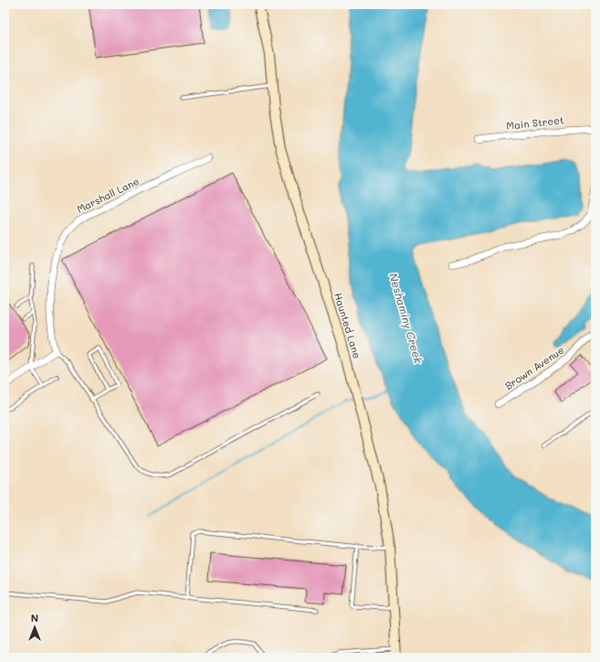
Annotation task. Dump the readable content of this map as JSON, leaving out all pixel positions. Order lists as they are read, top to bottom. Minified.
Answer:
{"streets":{"street":["Main Street","Marshall Lane","Haunted Lane","Brown Avenue"]},"water":["Neshaminy Creek"],"north":"top"}
